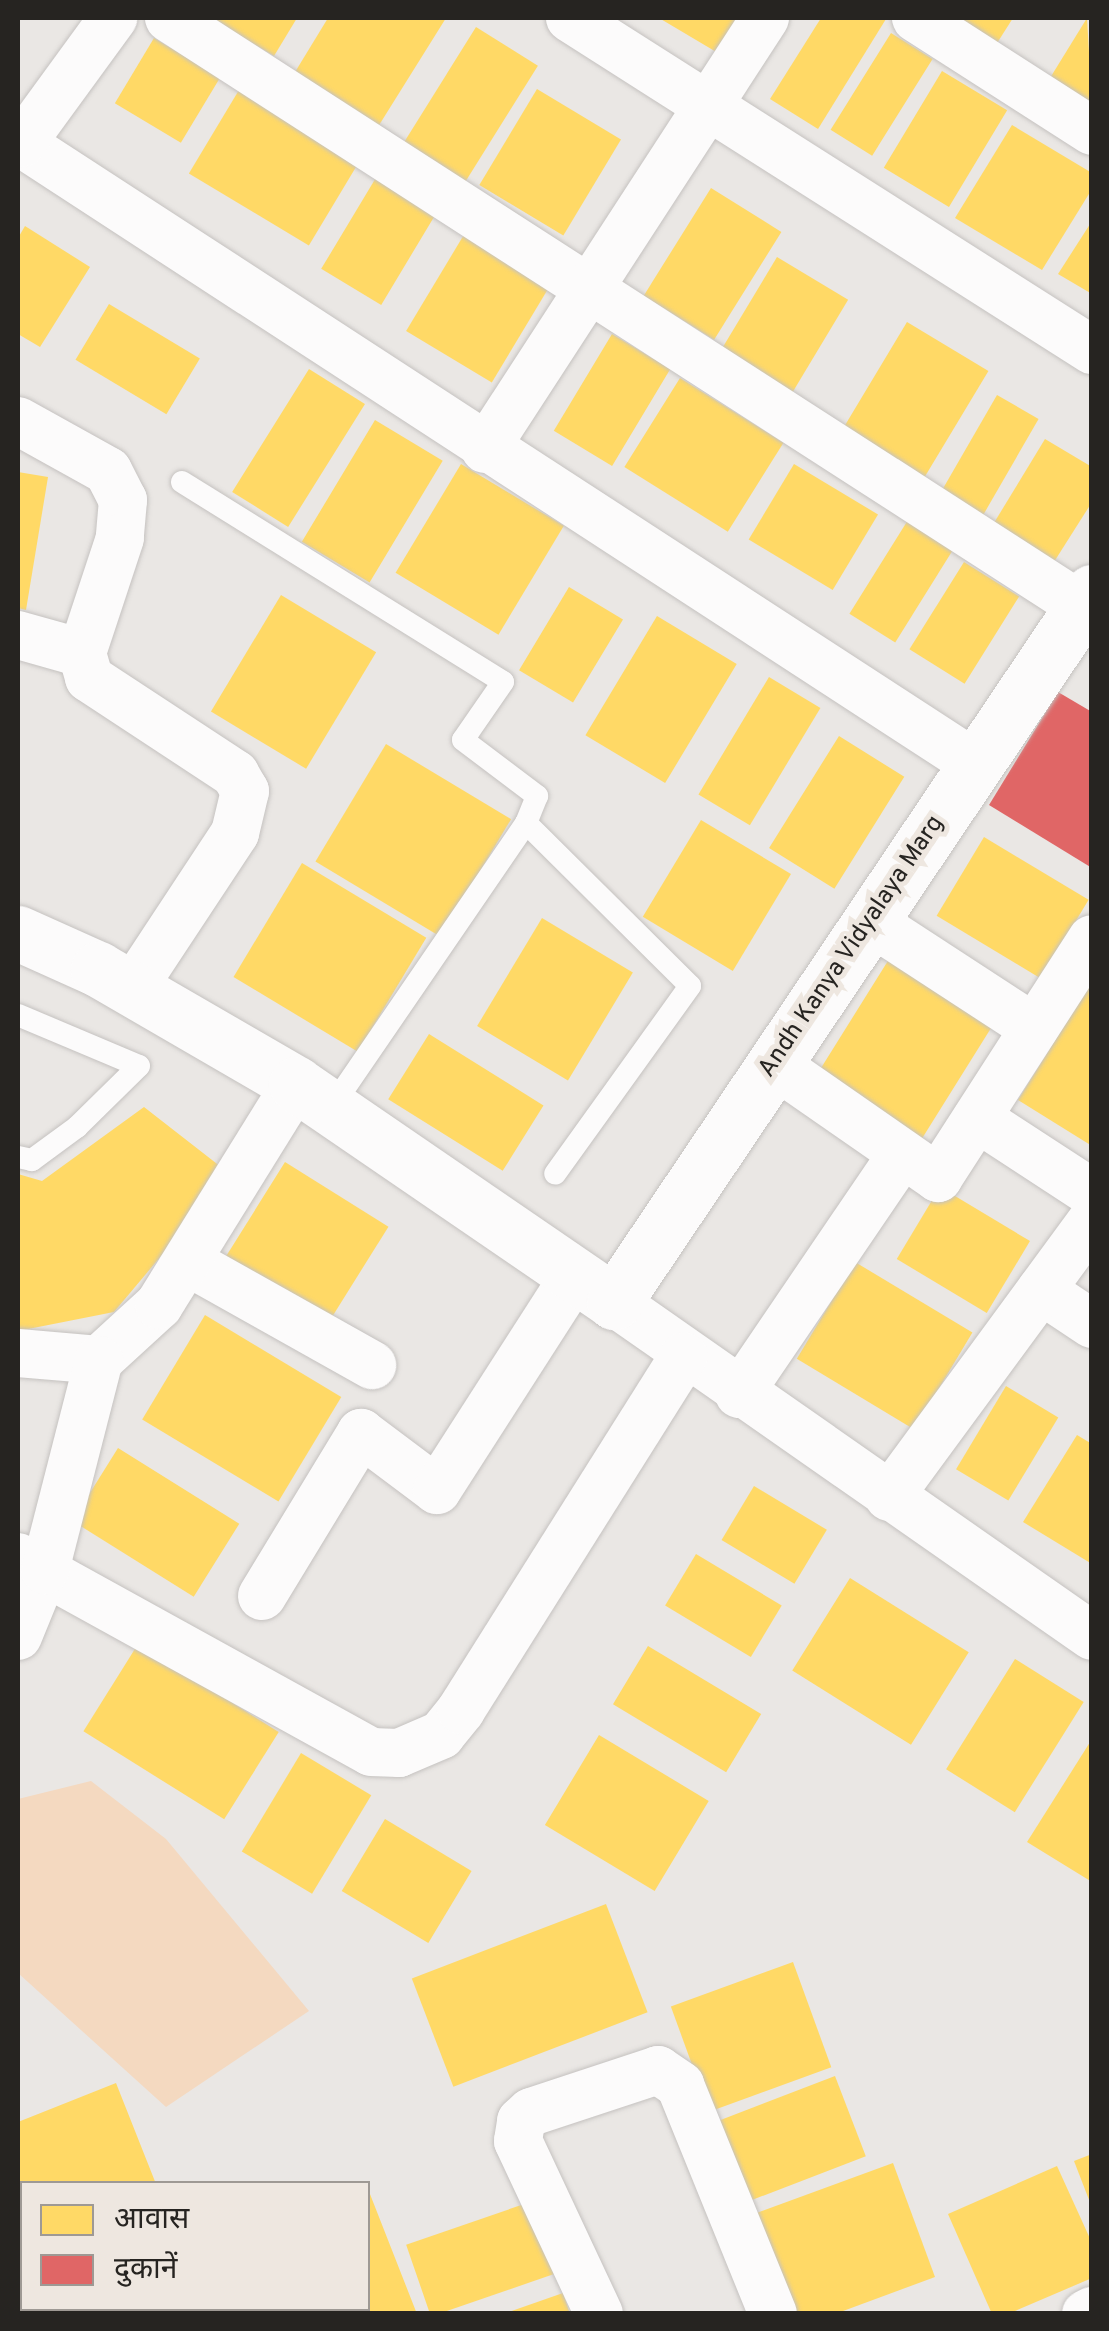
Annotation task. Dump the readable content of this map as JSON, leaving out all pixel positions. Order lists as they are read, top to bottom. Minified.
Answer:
{"streets":{"street":["Andh Kanya Vidyalaya Marg"]},"legend":["आवास","दुकानें"]}
